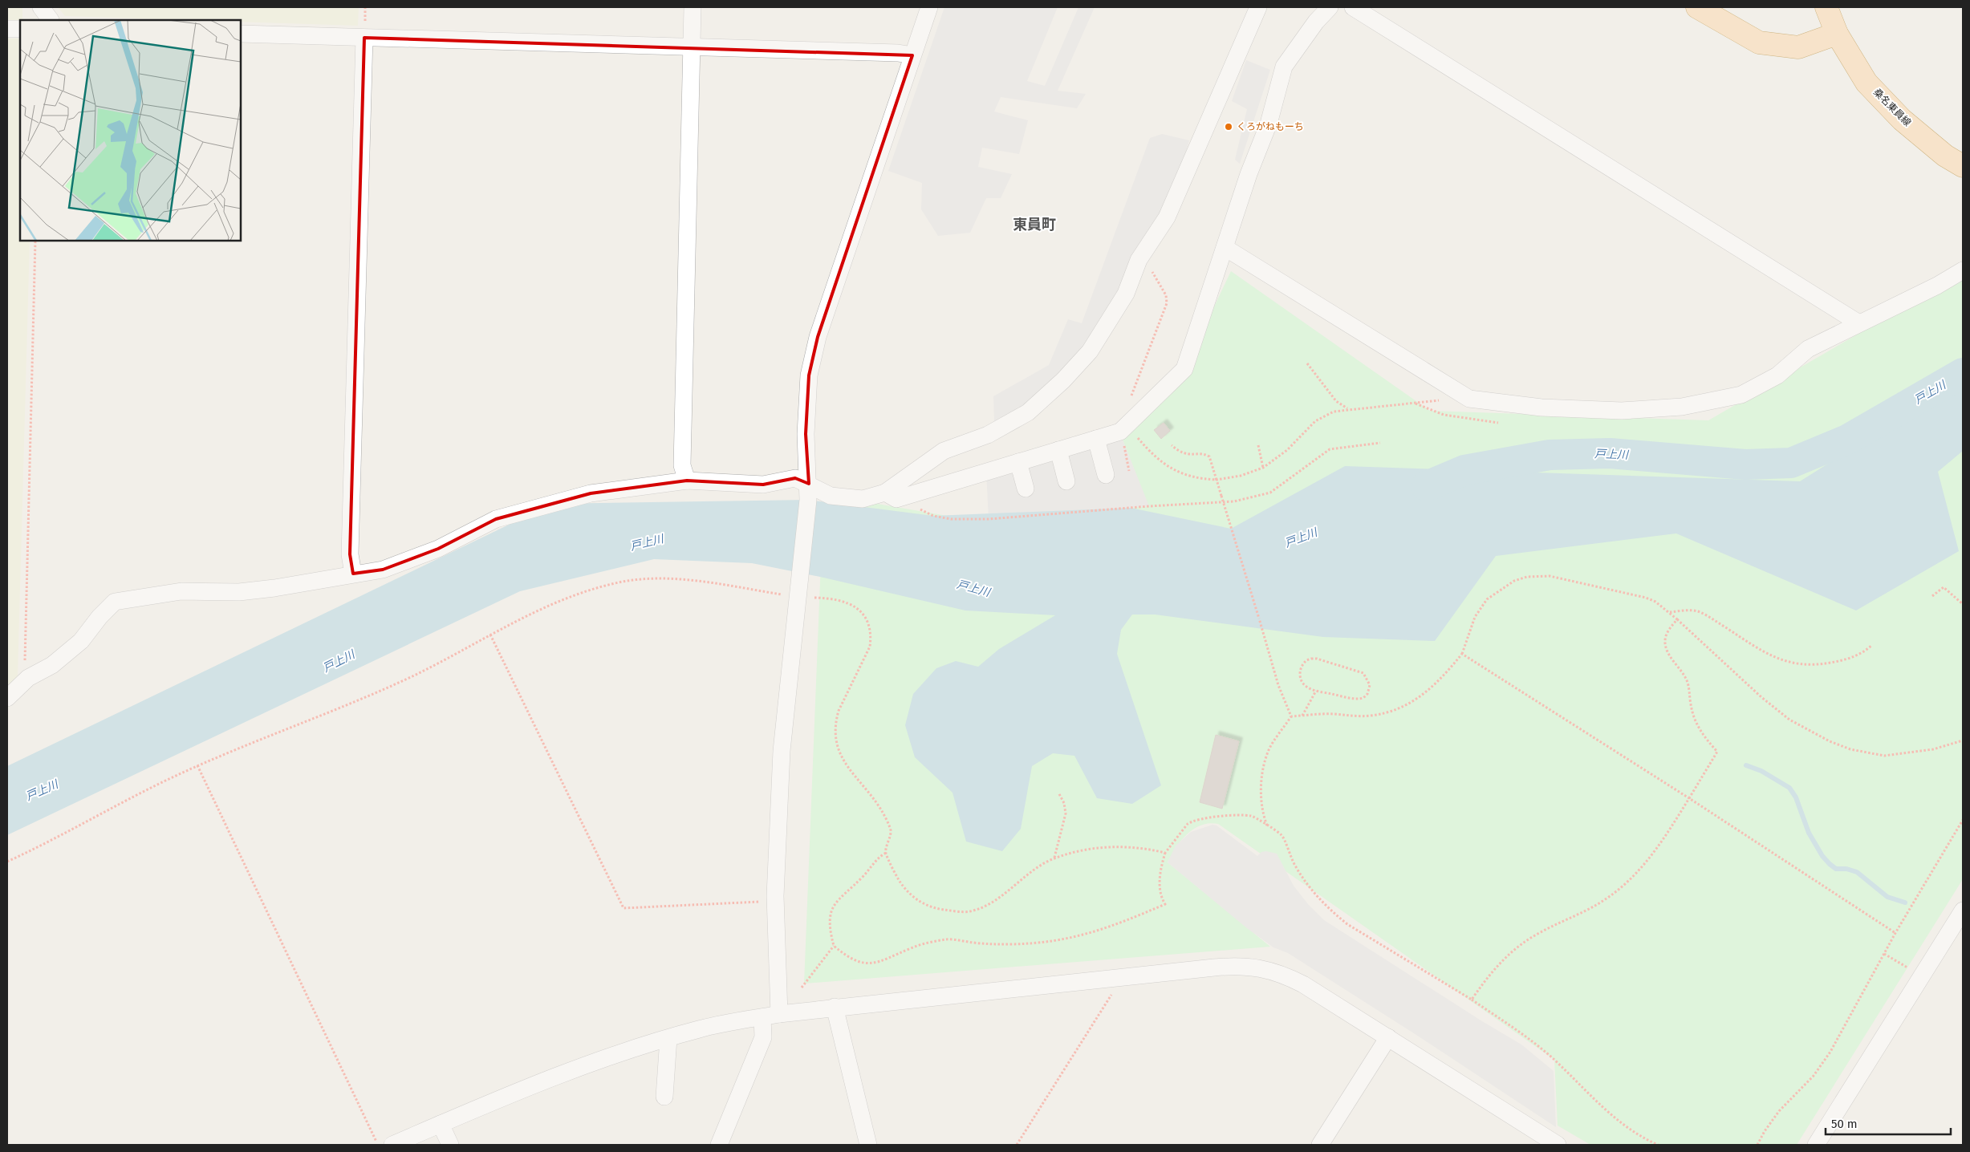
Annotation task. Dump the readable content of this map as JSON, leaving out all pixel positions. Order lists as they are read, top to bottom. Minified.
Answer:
{"streets":{"main road":["桑名東員線"]},"districts":["東員町"],"water":["戸上川"],"places":["くろがねもーち"],"scale_bar":"50 m"}
